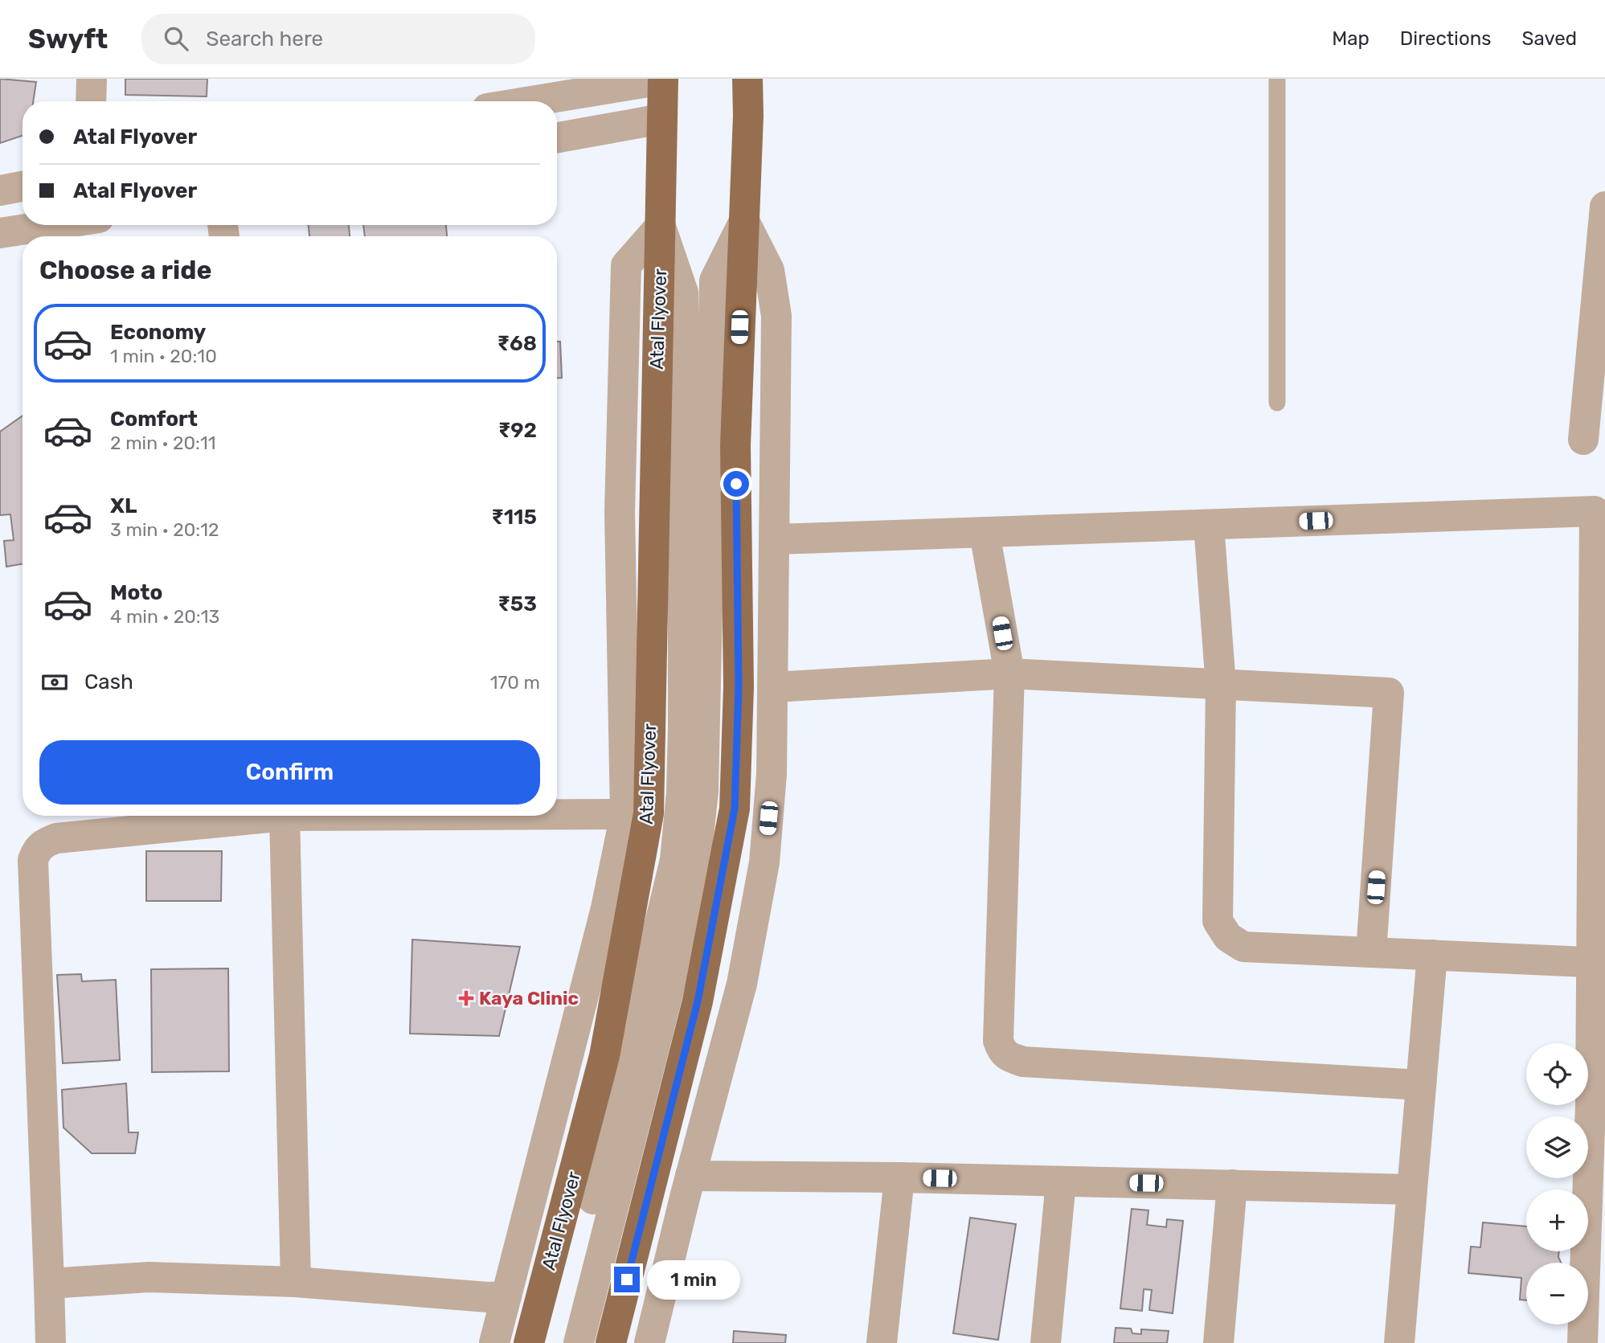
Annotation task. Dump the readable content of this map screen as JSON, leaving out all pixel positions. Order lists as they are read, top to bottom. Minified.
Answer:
{"streets":{"main road":["Atal Flyover"]},"places":{"health":["Kaya Clinic"]},"page":{"header":"Swyft","search":"Search here","nav":["Map","Directions","Saved"],"banner":["Atal Flyover","Atal Flyover"],"heading":"Choose a ride","list":[{"name":"Economy","note":"1 min · 20:10","value":"₹68"},{"name":"Comfort","note":"2 min · 20:11","value":"₹92"},{"name":"XL","note":"3 min · 20:12","value":"₹115"},{"name":"Moto","note":"4 min · 20:13","value":"₹53"}],"pay":["Cash","170 m"],"buttons":"Confirm","map_buttons":["+","−"],"bubble":"1 min"}}
